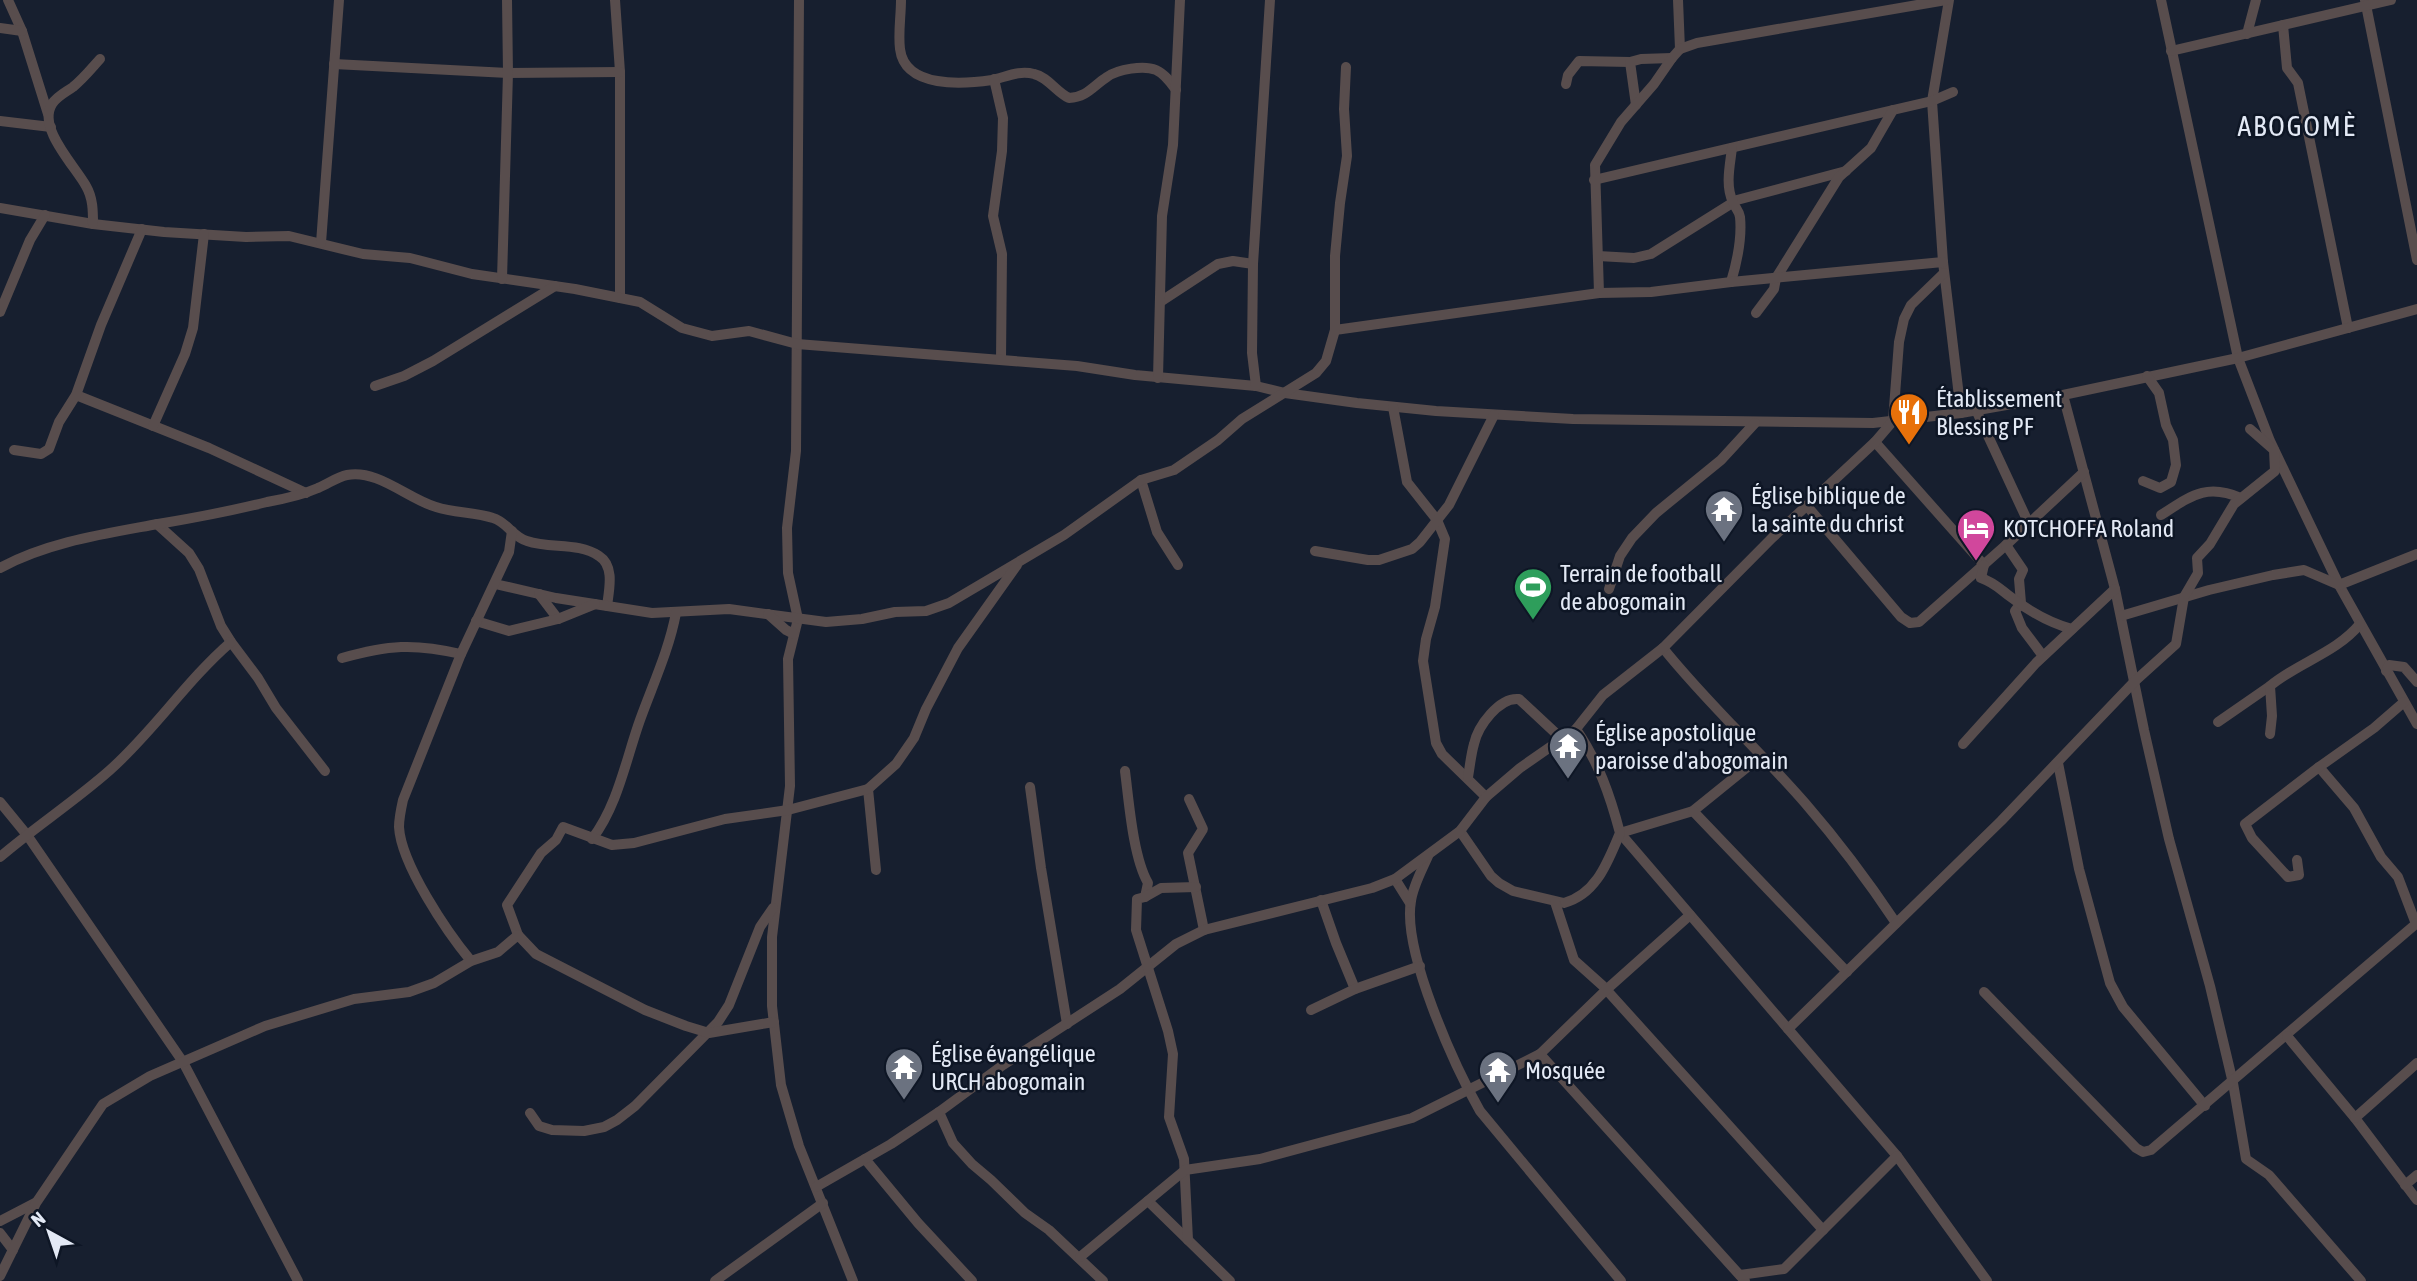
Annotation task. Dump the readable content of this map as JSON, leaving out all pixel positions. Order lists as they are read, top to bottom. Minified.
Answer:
{"districts":["ABOGOMÈ"],"places":{"restaurant":["Établissement Blessing PF"],"temple":["Église biblique de la sainte du christ","Église apostolique paroisse d'abogomain","Église évangélique URCH abogomain","Mosquée"],"hotel":["KOTCHOFFA Roland"],"sports":["Terrain de football de abogomain"]},"north":"top left"}
